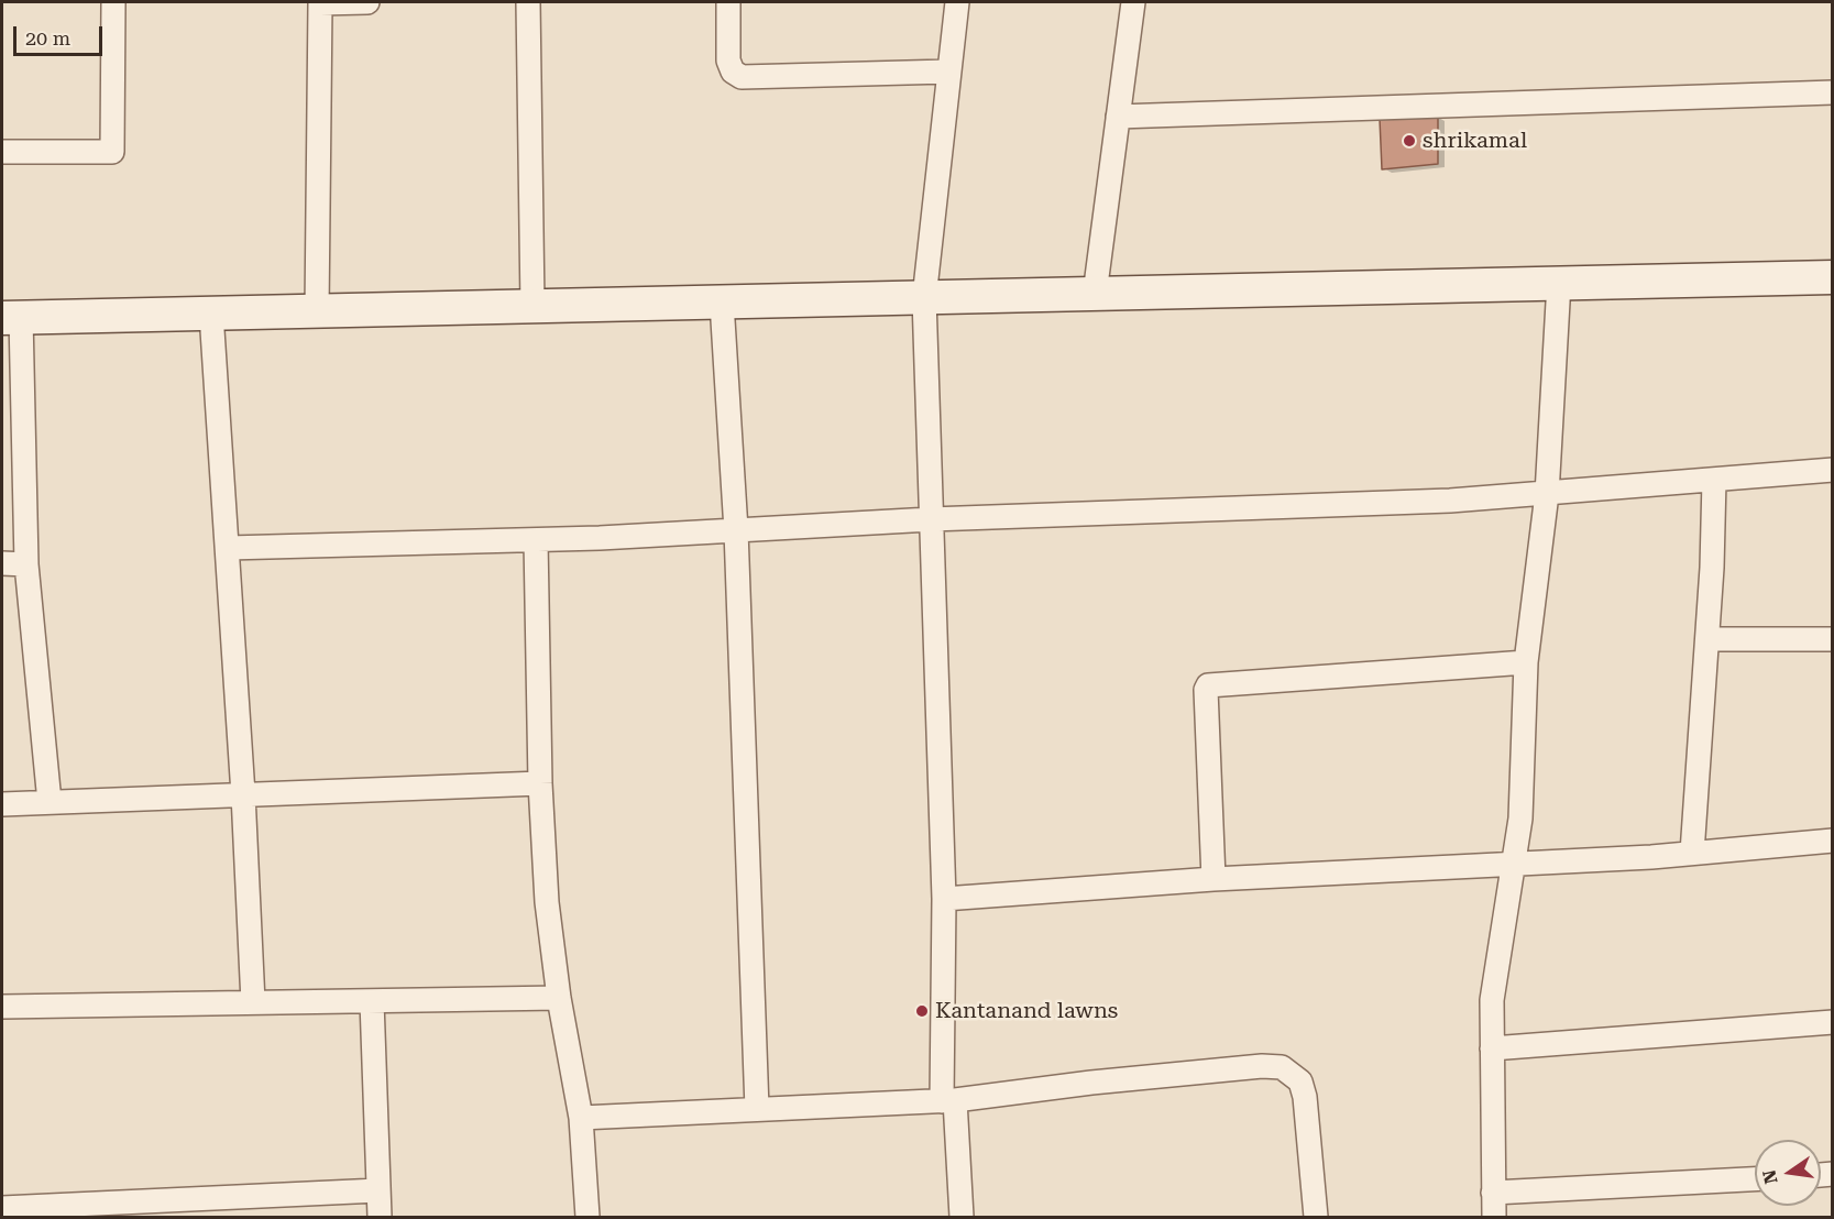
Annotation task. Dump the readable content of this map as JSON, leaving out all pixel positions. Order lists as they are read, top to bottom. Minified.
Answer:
{"places":["shrikamal","Kantanand lawns"],"scale_bar":"20 m","north":"left"}
